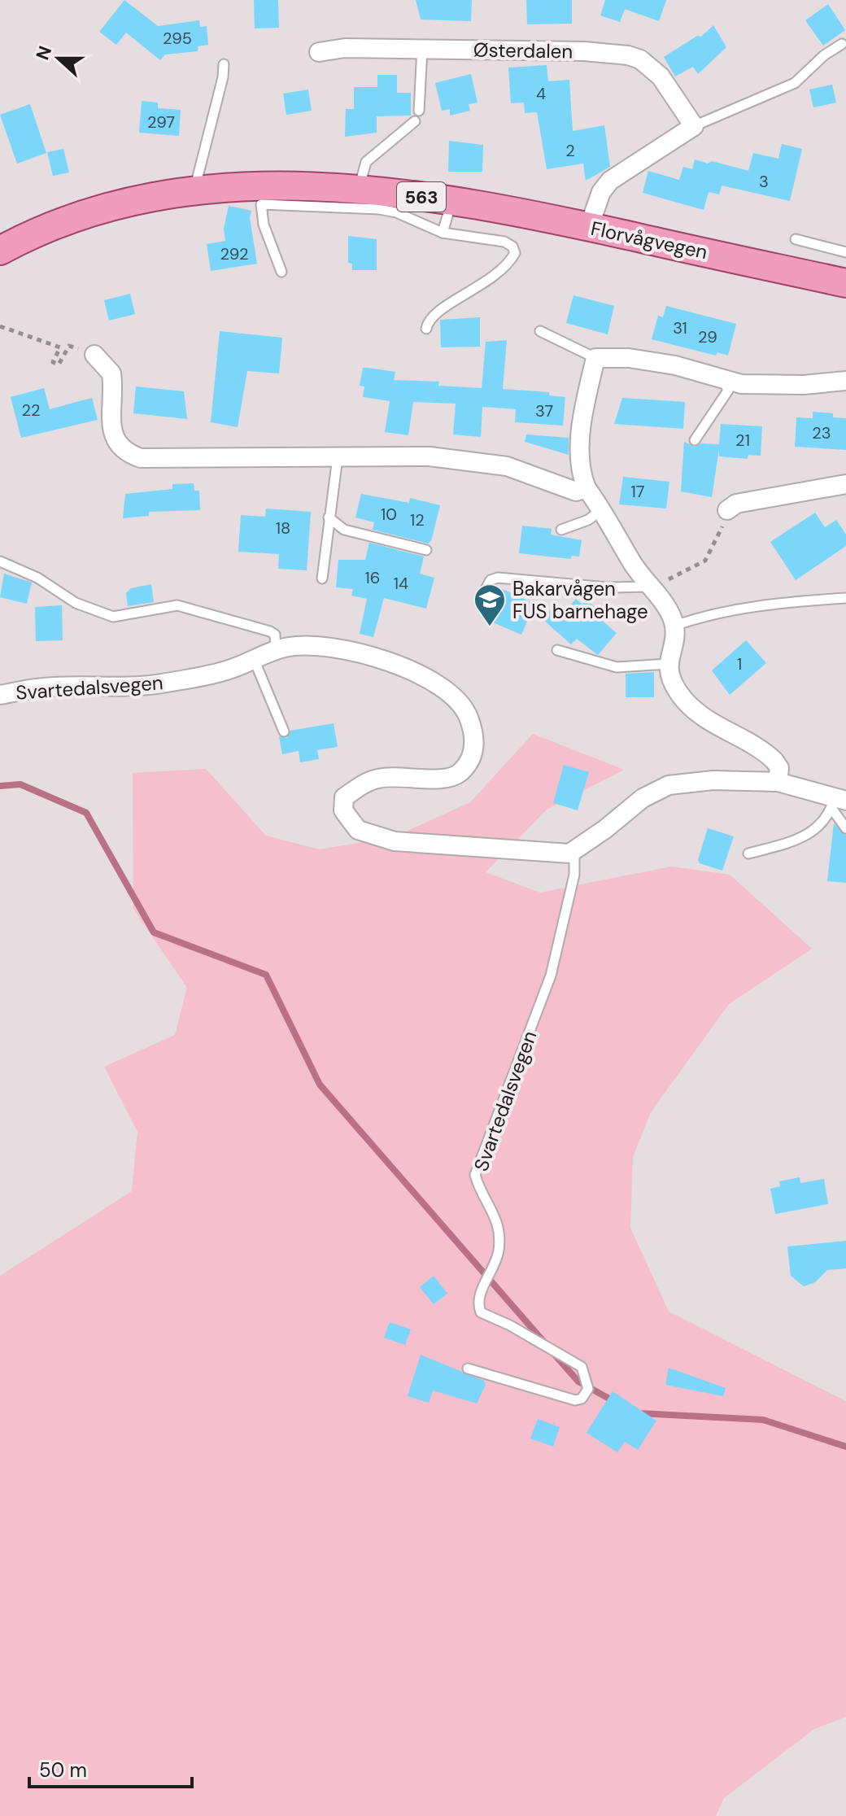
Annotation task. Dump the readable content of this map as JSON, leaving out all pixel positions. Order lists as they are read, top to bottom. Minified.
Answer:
{"streets":{"main road":["563","Florvågvegen"],"street":["Østerdalen","Svartedalsvegen"]},"places":{"school or university":["Bakarvågen FUS barnehage"]},"house_numbers":["295","4","297","2","3","292","31","29","22","37","23","21","17","10","12","18","16","14","1"],"scale_bar":"50 m","north":"left"}
